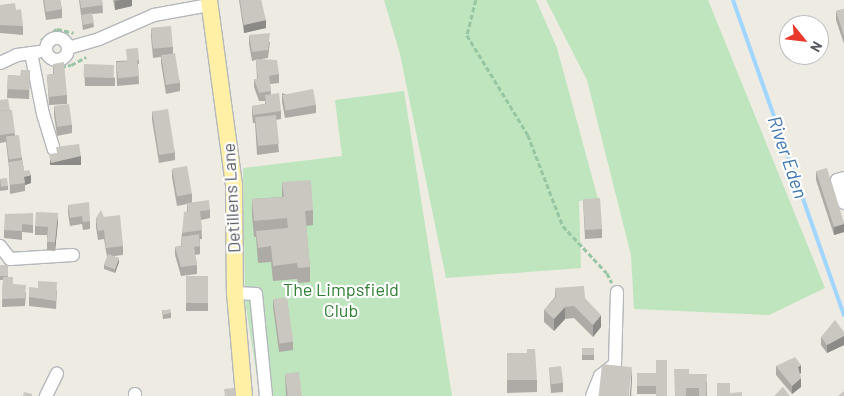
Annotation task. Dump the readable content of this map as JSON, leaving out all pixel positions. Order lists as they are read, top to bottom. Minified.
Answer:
{"streets":{"main road":["Detillens Lane"]},"water":["River Eden"],"parks":["The Limpsfield Club"],"north":"bottom right"}
